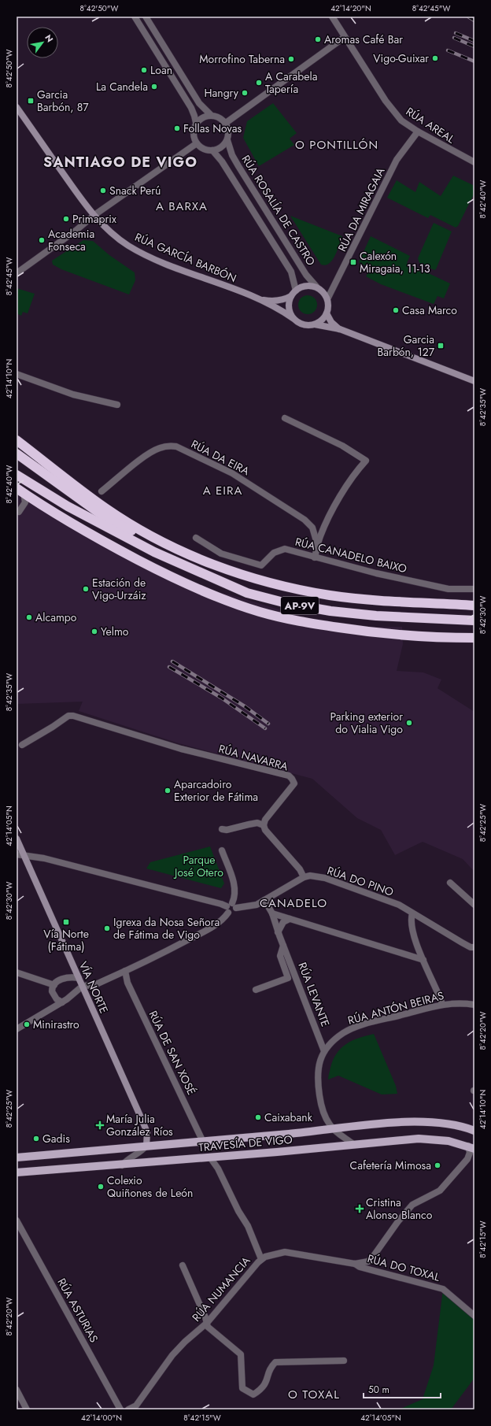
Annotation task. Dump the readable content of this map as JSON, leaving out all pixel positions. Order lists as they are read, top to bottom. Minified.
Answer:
{"streets":{"highway":["AP-9V"],"main road":["RÚA GARCÍA BARBÓN","VÍA NORTE","TRAVESÍA DE VIGO"],"street":["RÚA AREAL","RÚA DA MIRAGAIA","RÚA ROSALÍA DE CASTRO","RÚA DA EIRA","RÚA CANADELO BAIXO","RÚA NAVARRA","RÚA DO PINO","RÚA LEVANTE","RÚA ANTÓN BEIRAS","RÚA DE SAN XOSÉ","RÚA DO TOXAL","RÚA NUMANCIA","RÚA ASTURIAS"]},"crossings":[["RÚA AREAL","RÚA DA MIRAGAIA"],["RÚA DA MIRAGAIA","RÚA ROSALÍA DE CASTRO"],["RÚA DA MIRAGAIA","RÚA GARCÍA BARBÓN"],["RÚA ROSALÍA DE CASTRO","RÚA GARCÍA BARBÓN"],["RÚA DO PINO","RÚA LEVANTE"],["VÍA NORTE","TRAVESÍA DE VIGO"],["RÚA LEVANTE","RÚA ANTÓN BEIRAS"],["RÚA ANTÓN BEIRAS","TRAVESÍA DE VIGO"],["RÚA DE SAN XOSÉ","TRAVESÍA DE VIGO"],["TRAVESÍA DE VIGO","RÚA NUMANCIA"],["RÚA DO TOXAL","RÚA NUMANCIA"]],"districts":["O PONTILLÓN","SANTIAGO DE VIGO","A BARXA","A EIRA","CANADELO","O TOXAL"],"parks":["Parque José Otero"],"places":{"other":["Aromas Café Bar","Vigo-Guixar","Morrofino Taberna","Loan","A Carabela Tapería","La Candela","Hangry","Follas Novas","Snack Perú","Primaprix","Academia Fonseca","Casa Marco","Estación de Vigo-Urzáiz","Alcampo","Yelmo","Parking exterior do Vialia Vigo","Aparcadoiro Exterior de Fátima","Igrexa da Nosa Señora de Fátima de Vigo","Minirastro","Caixabank","Gadis","Cafetería Mimosa","Colexio Quiñones de León"],"transit":["Garcia Barbón, 87","Calexón Miragaia, 11-13","Garcia Barbón, 127","Vía Norte (Fátima)"],"health":["María Julia González Ríos","Cristina Alonso Blanco"]},"scale_bar":"50 m","north":"top right","coordinates":["8°42'50\"W","42°14'20\"N","8°42'45\"W","8°42'40\"W","42°14'10\"N","8°42'35\"W","8°42'30\"W","8°42'25\"W","42°14'05\"N","8°42'20\"W","8°42'15\"W","42°14'00\"N"]}
